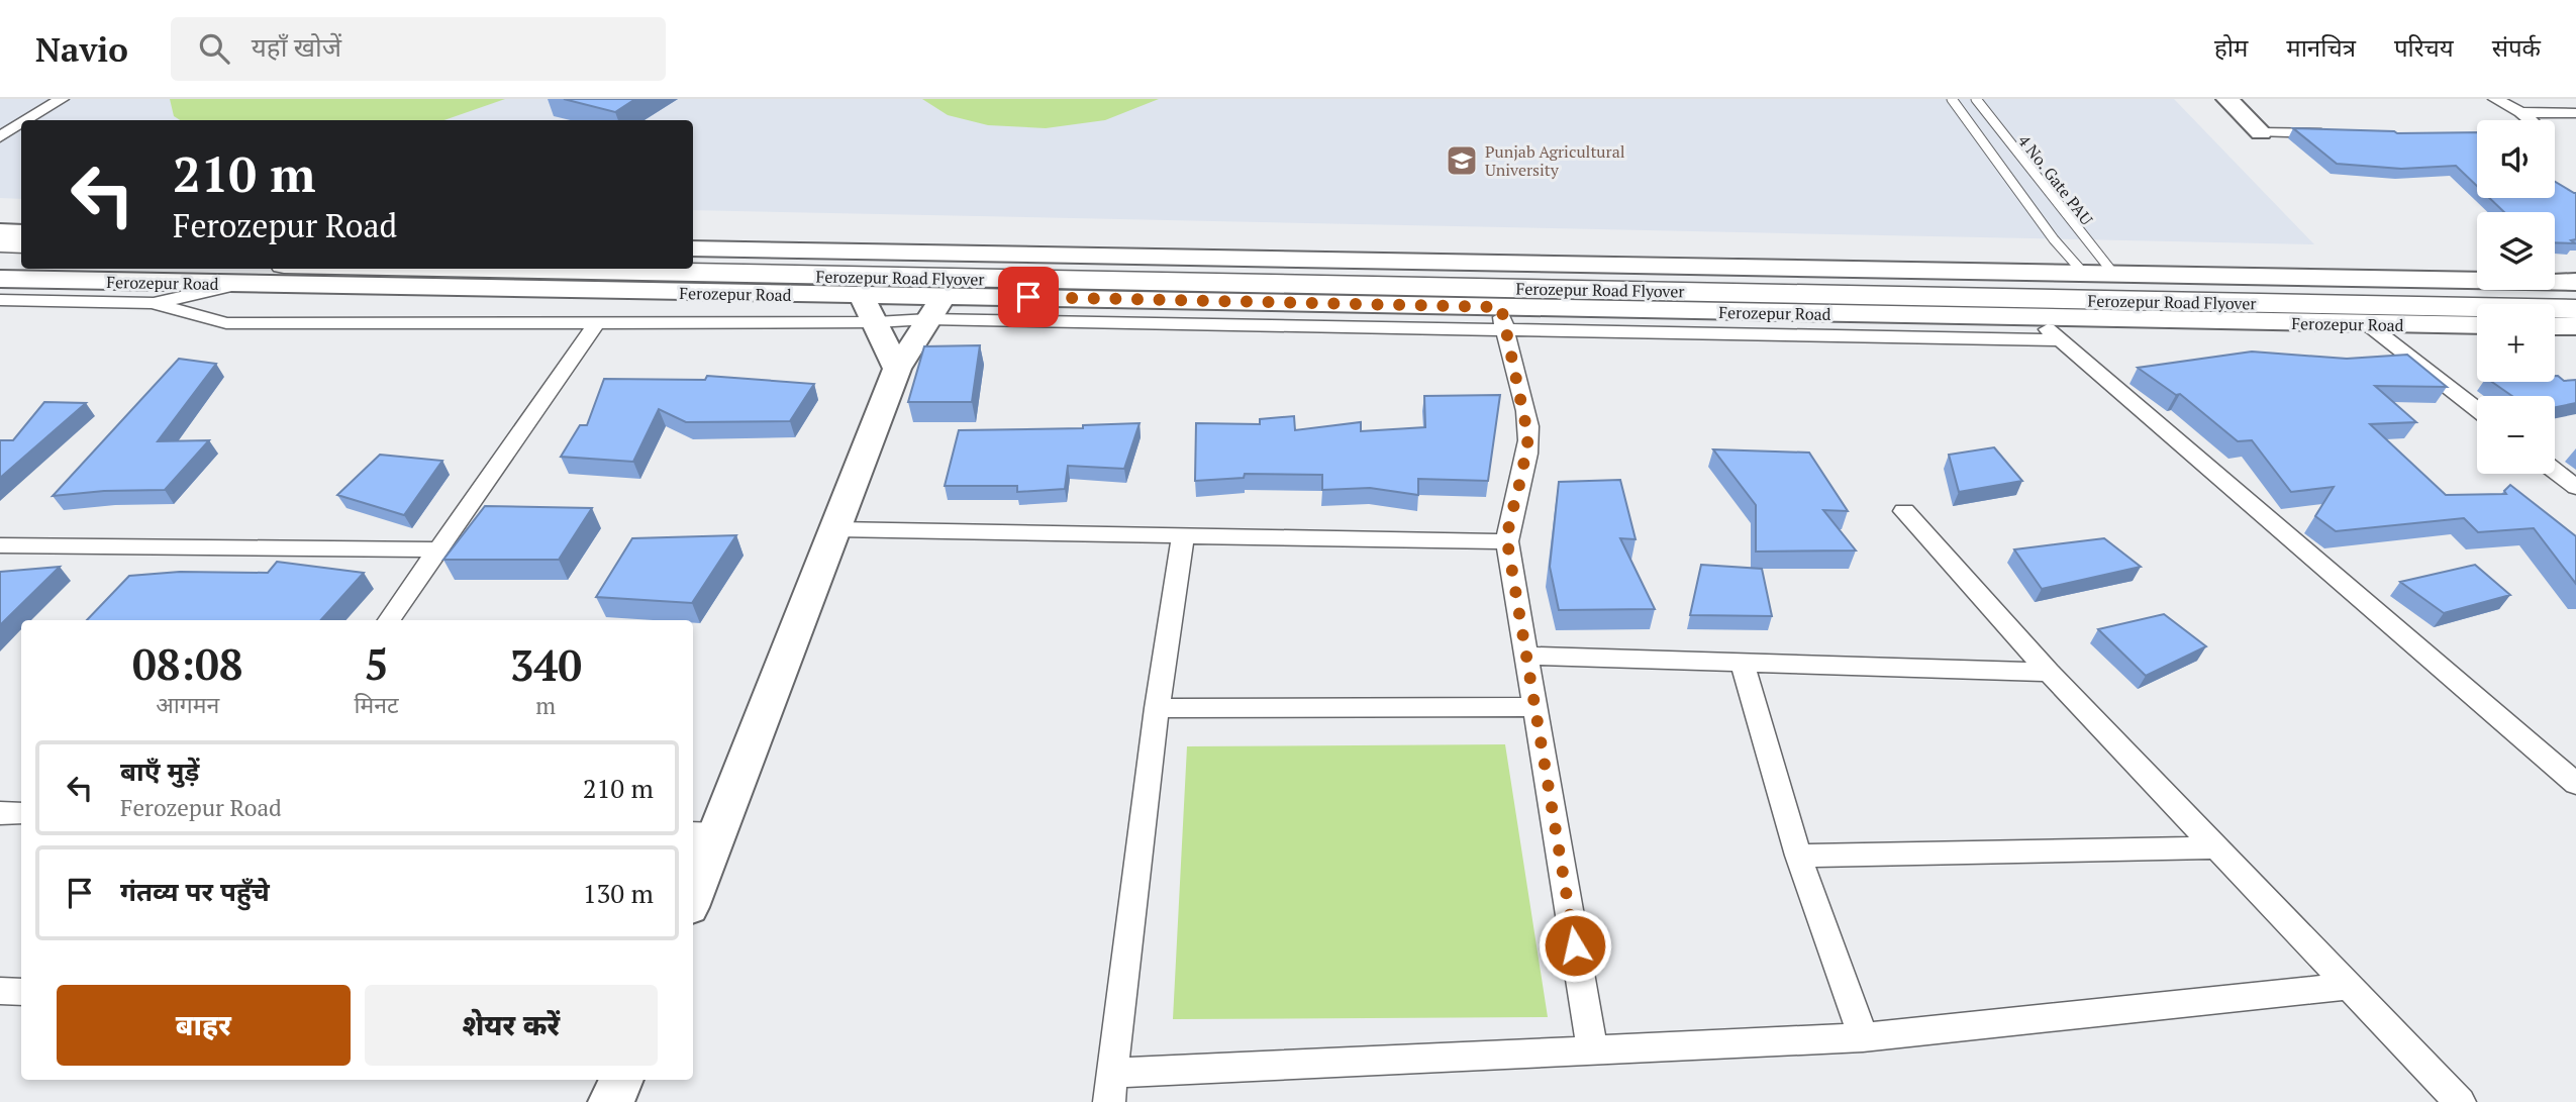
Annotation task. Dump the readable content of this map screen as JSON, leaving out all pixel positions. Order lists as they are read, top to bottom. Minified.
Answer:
{"streets":{"main road":["Ferozepur Road Flyover","Ferozepur Road"],"lane":["4 No. Gate PAU"]},"places":{"school or university":["Punjab Agricultural University"]},"page":{"header":"Navio","search":"यहाँ खोजें","nav":["होम","मानचित्र","परिचय","संपर्क"],"map_buttons":["+","−"],"turn":["210 m","Ferozepur Road"],"eta":["08:08","आगमन","5","मिनट","340","m"],"list":[{"name":"बाएँ मुड़ें","note":"Ferozepur Road","value":"210 m"},{"name":"गंतव्य पर पहुँचे","value":"130 m"}],"buttons":["बाहर","शेयर करें"]}}
